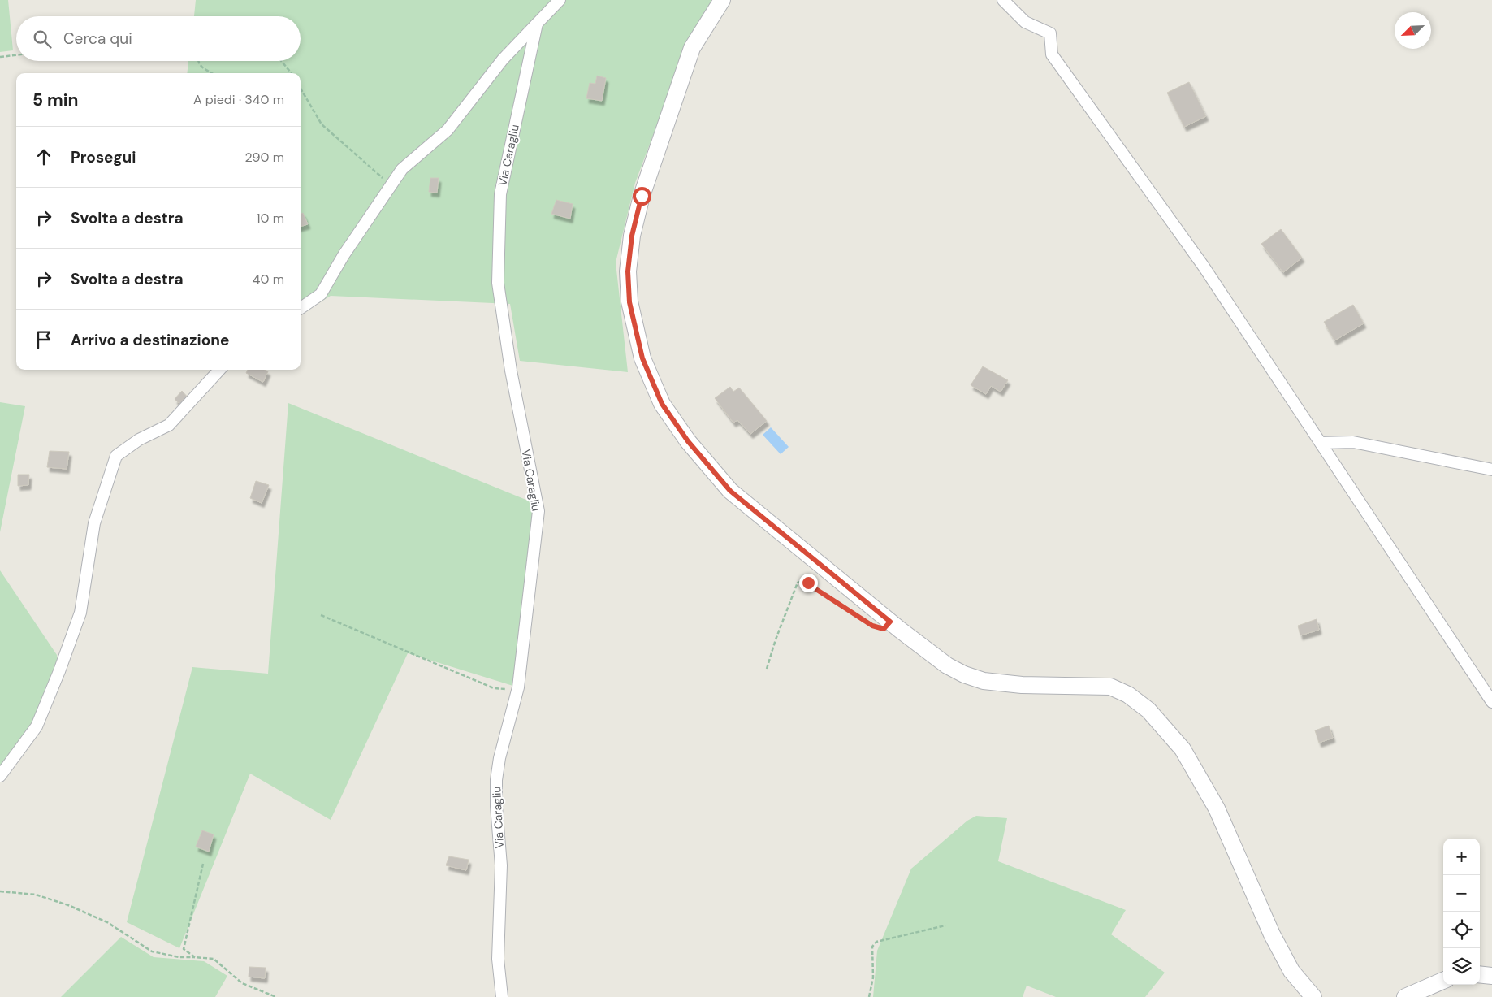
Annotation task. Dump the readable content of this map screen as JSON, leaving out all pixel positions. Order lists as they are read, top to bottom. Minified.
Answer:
{"streets":{"street":["Via Caragliu"]},"north":"bottom left","page":{"search":"Cerca qui","heading":["5 min","A piedi · 340 m"],"list":[["Prosegui","290 m"],["Svolta a destra","10 m"],["Svolta a destra","40 m"],"Arrivo a destinazione"],"map_buttons":["+","−"]}}
